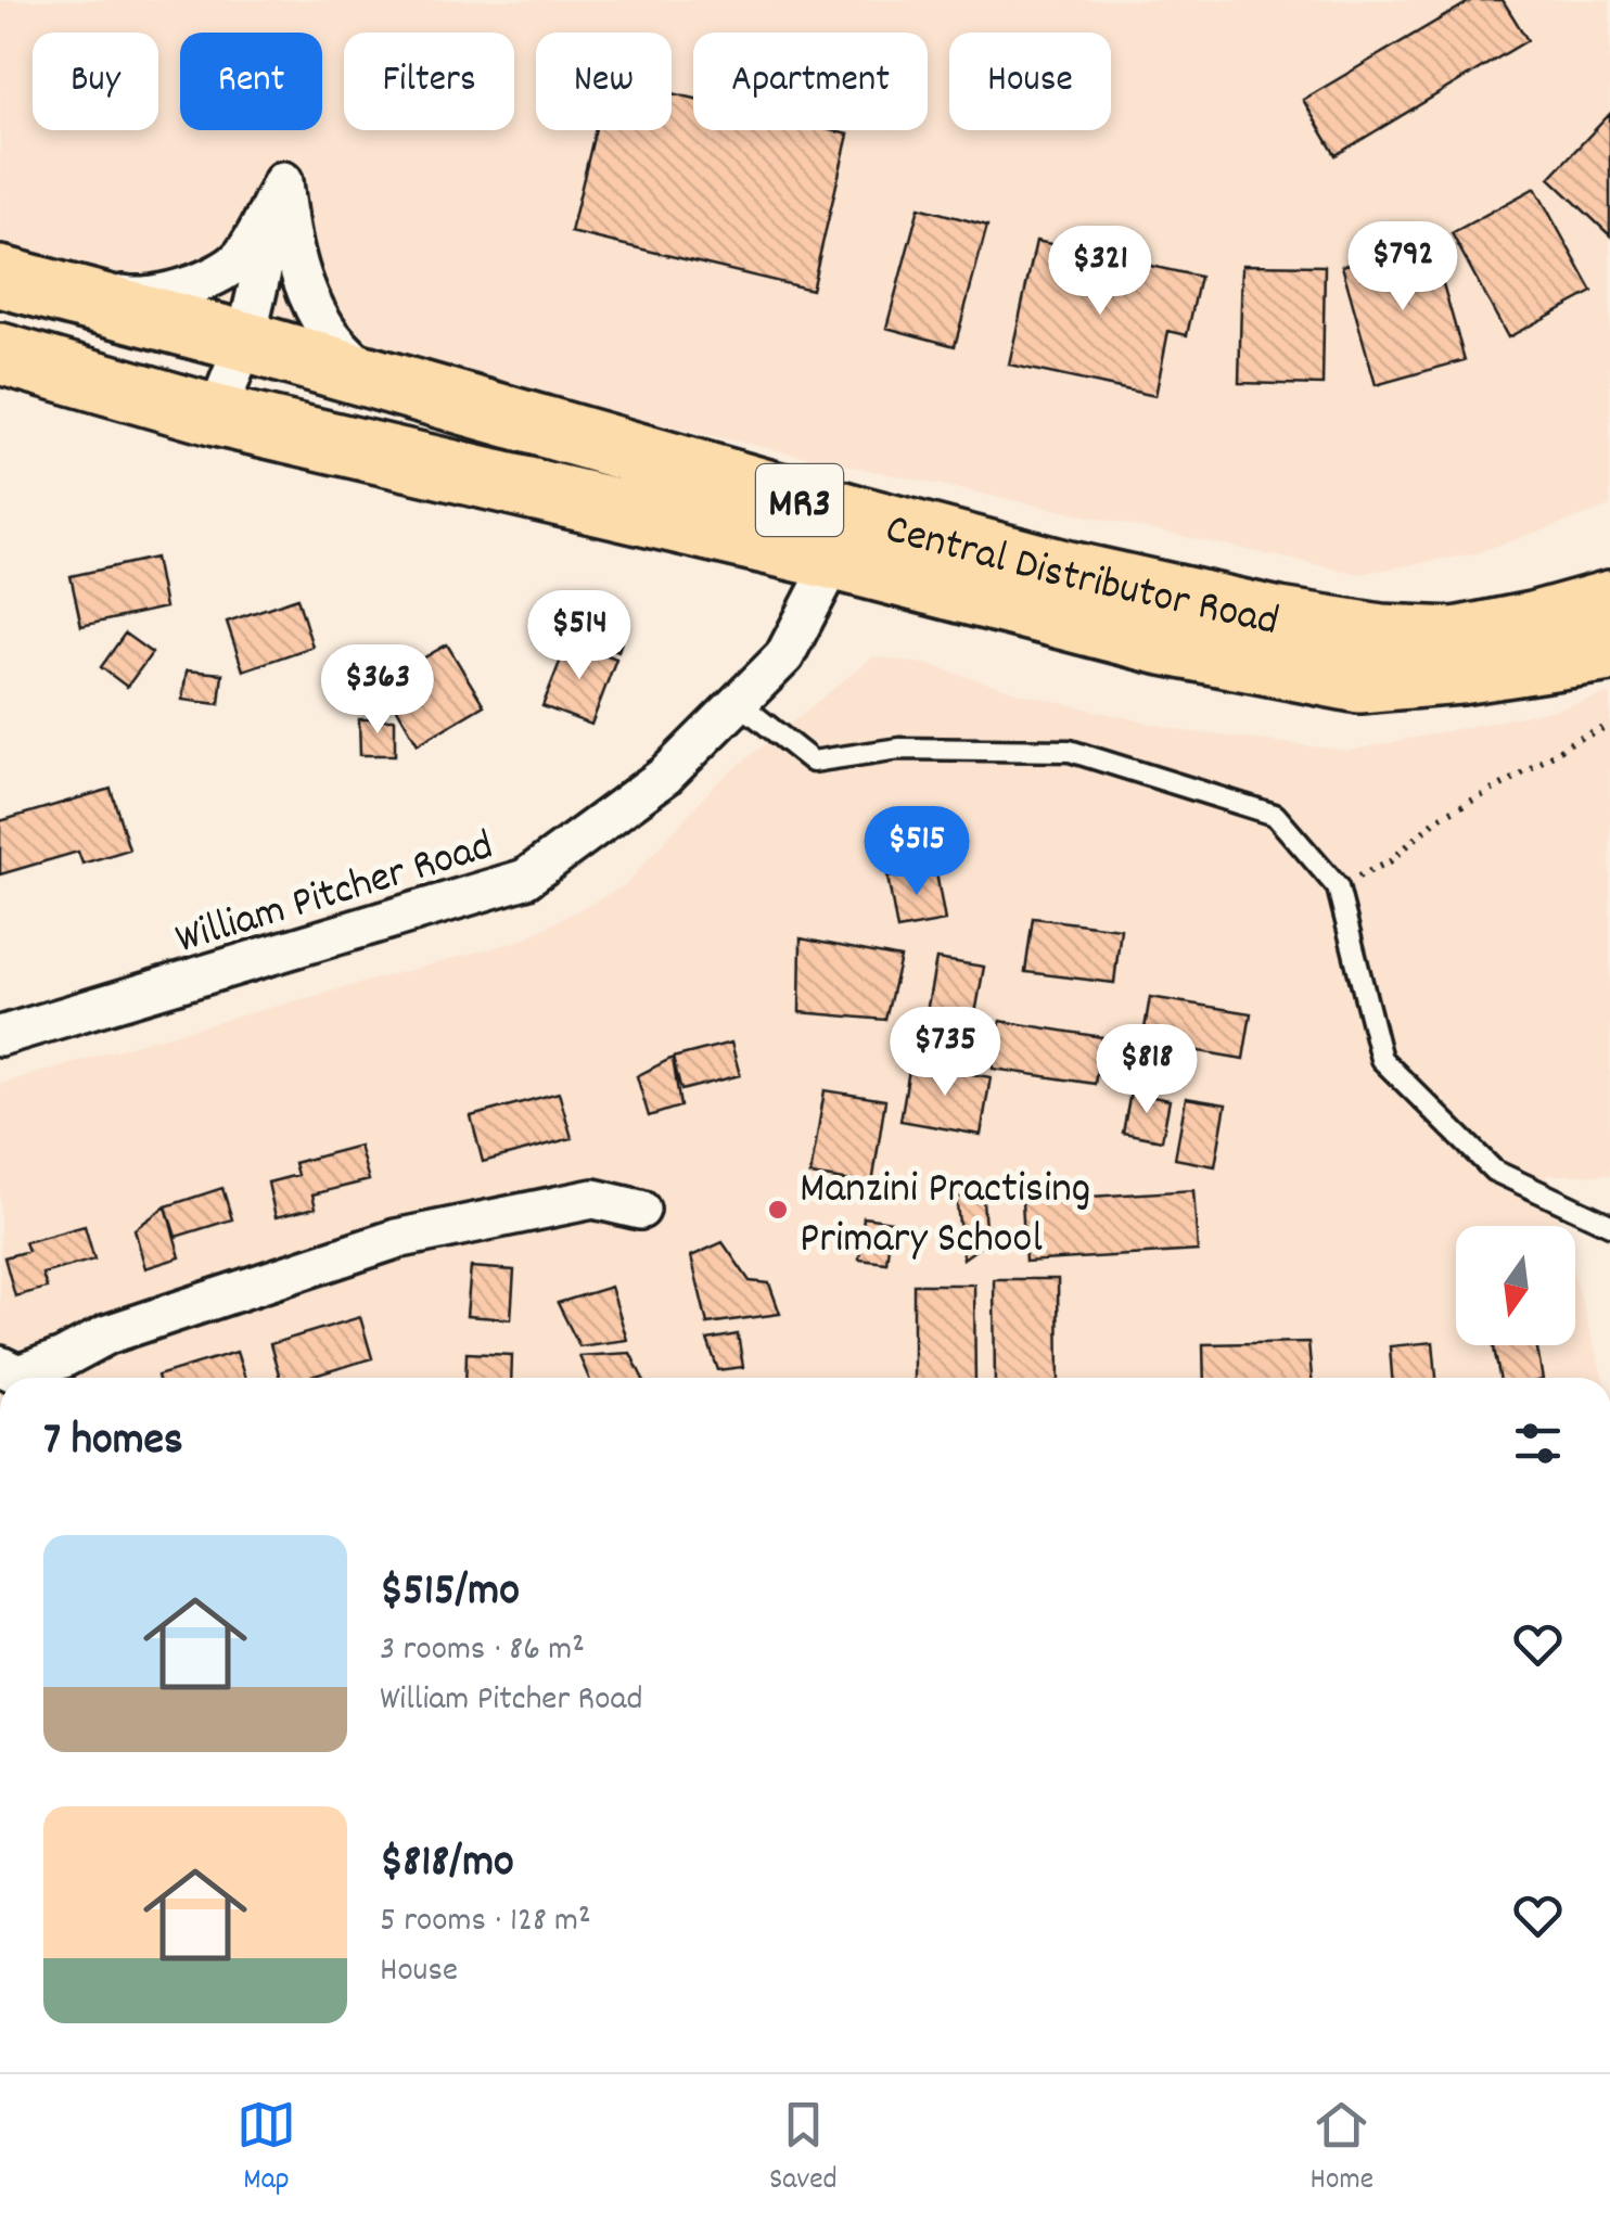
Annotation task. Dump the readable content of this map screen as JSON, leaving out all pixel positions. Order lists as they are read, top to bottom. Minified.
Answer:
{"streets":{"highway":["MR3","Central Distributor Road"],"street":["William Pitcher Road"]},"crossings":[["Central Distributor Road","William Pitcher Road"]],"places":["Manzini Practising Primary School"],"north":"bottom","page":{"chip":["Buy","Rent","Filters","New","Apartment","House"],"price":["$792","$321","$514","$363","$515","$735","$818"],"heading":"7 homes","list":[{"name":"$515/mo","note":"3 rooms · 86 m² · William Pitcher Road"},{"name":"$818/mo","note":"5 rooms · 128 m² · House"}],"tabs":["Map","Saved","Home"]}}
